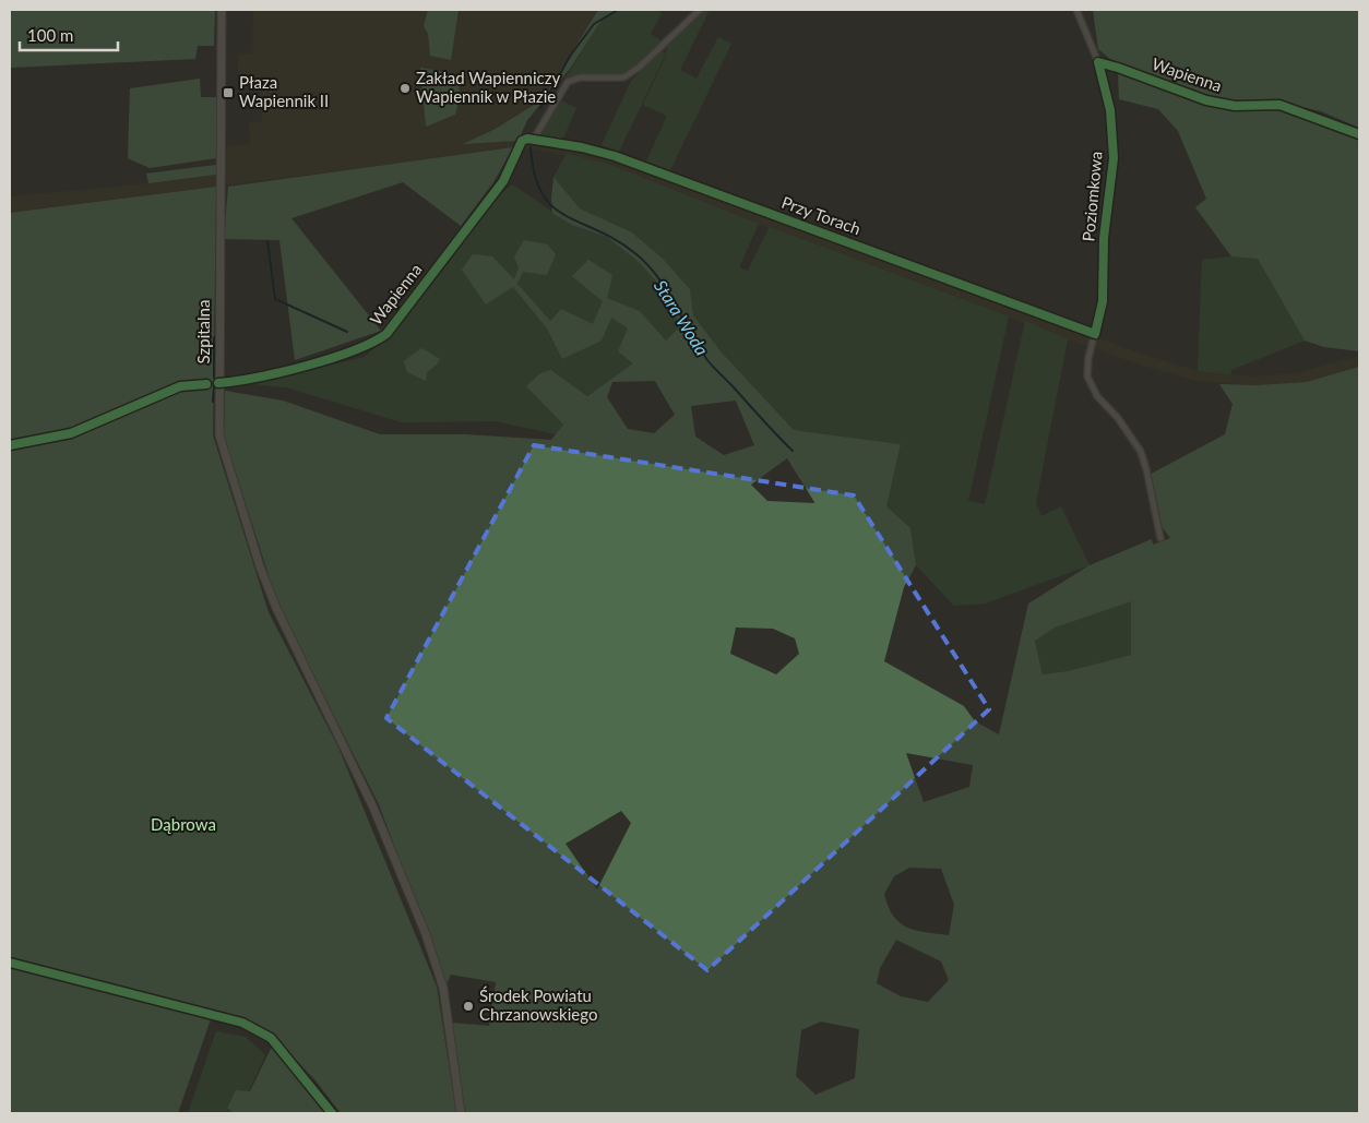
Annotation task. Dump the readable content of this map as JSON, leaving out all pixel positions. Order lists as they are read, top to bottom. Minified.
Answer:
{"streets":{"main road":["Szpitalna"],"street":["Wapienna","Poziomkowa","Przy Torach"]},"crossings":[["Wapienna","Poziomkowa"],["Wapienna","Przy Torach"],["Wapienna","Szpitalna"],["Poziomkowa","Przy Torach"]],"water":["Stara Woda"],"parks":["Dąbrowa"],"places":{"other":["Zakład Wapienniczy Wapiennik w Płazie","Środek Powiatu Chrzanowskiego"],"transit":["Płaza Wapiennik II"]},"scale_bar":"100 m"}
